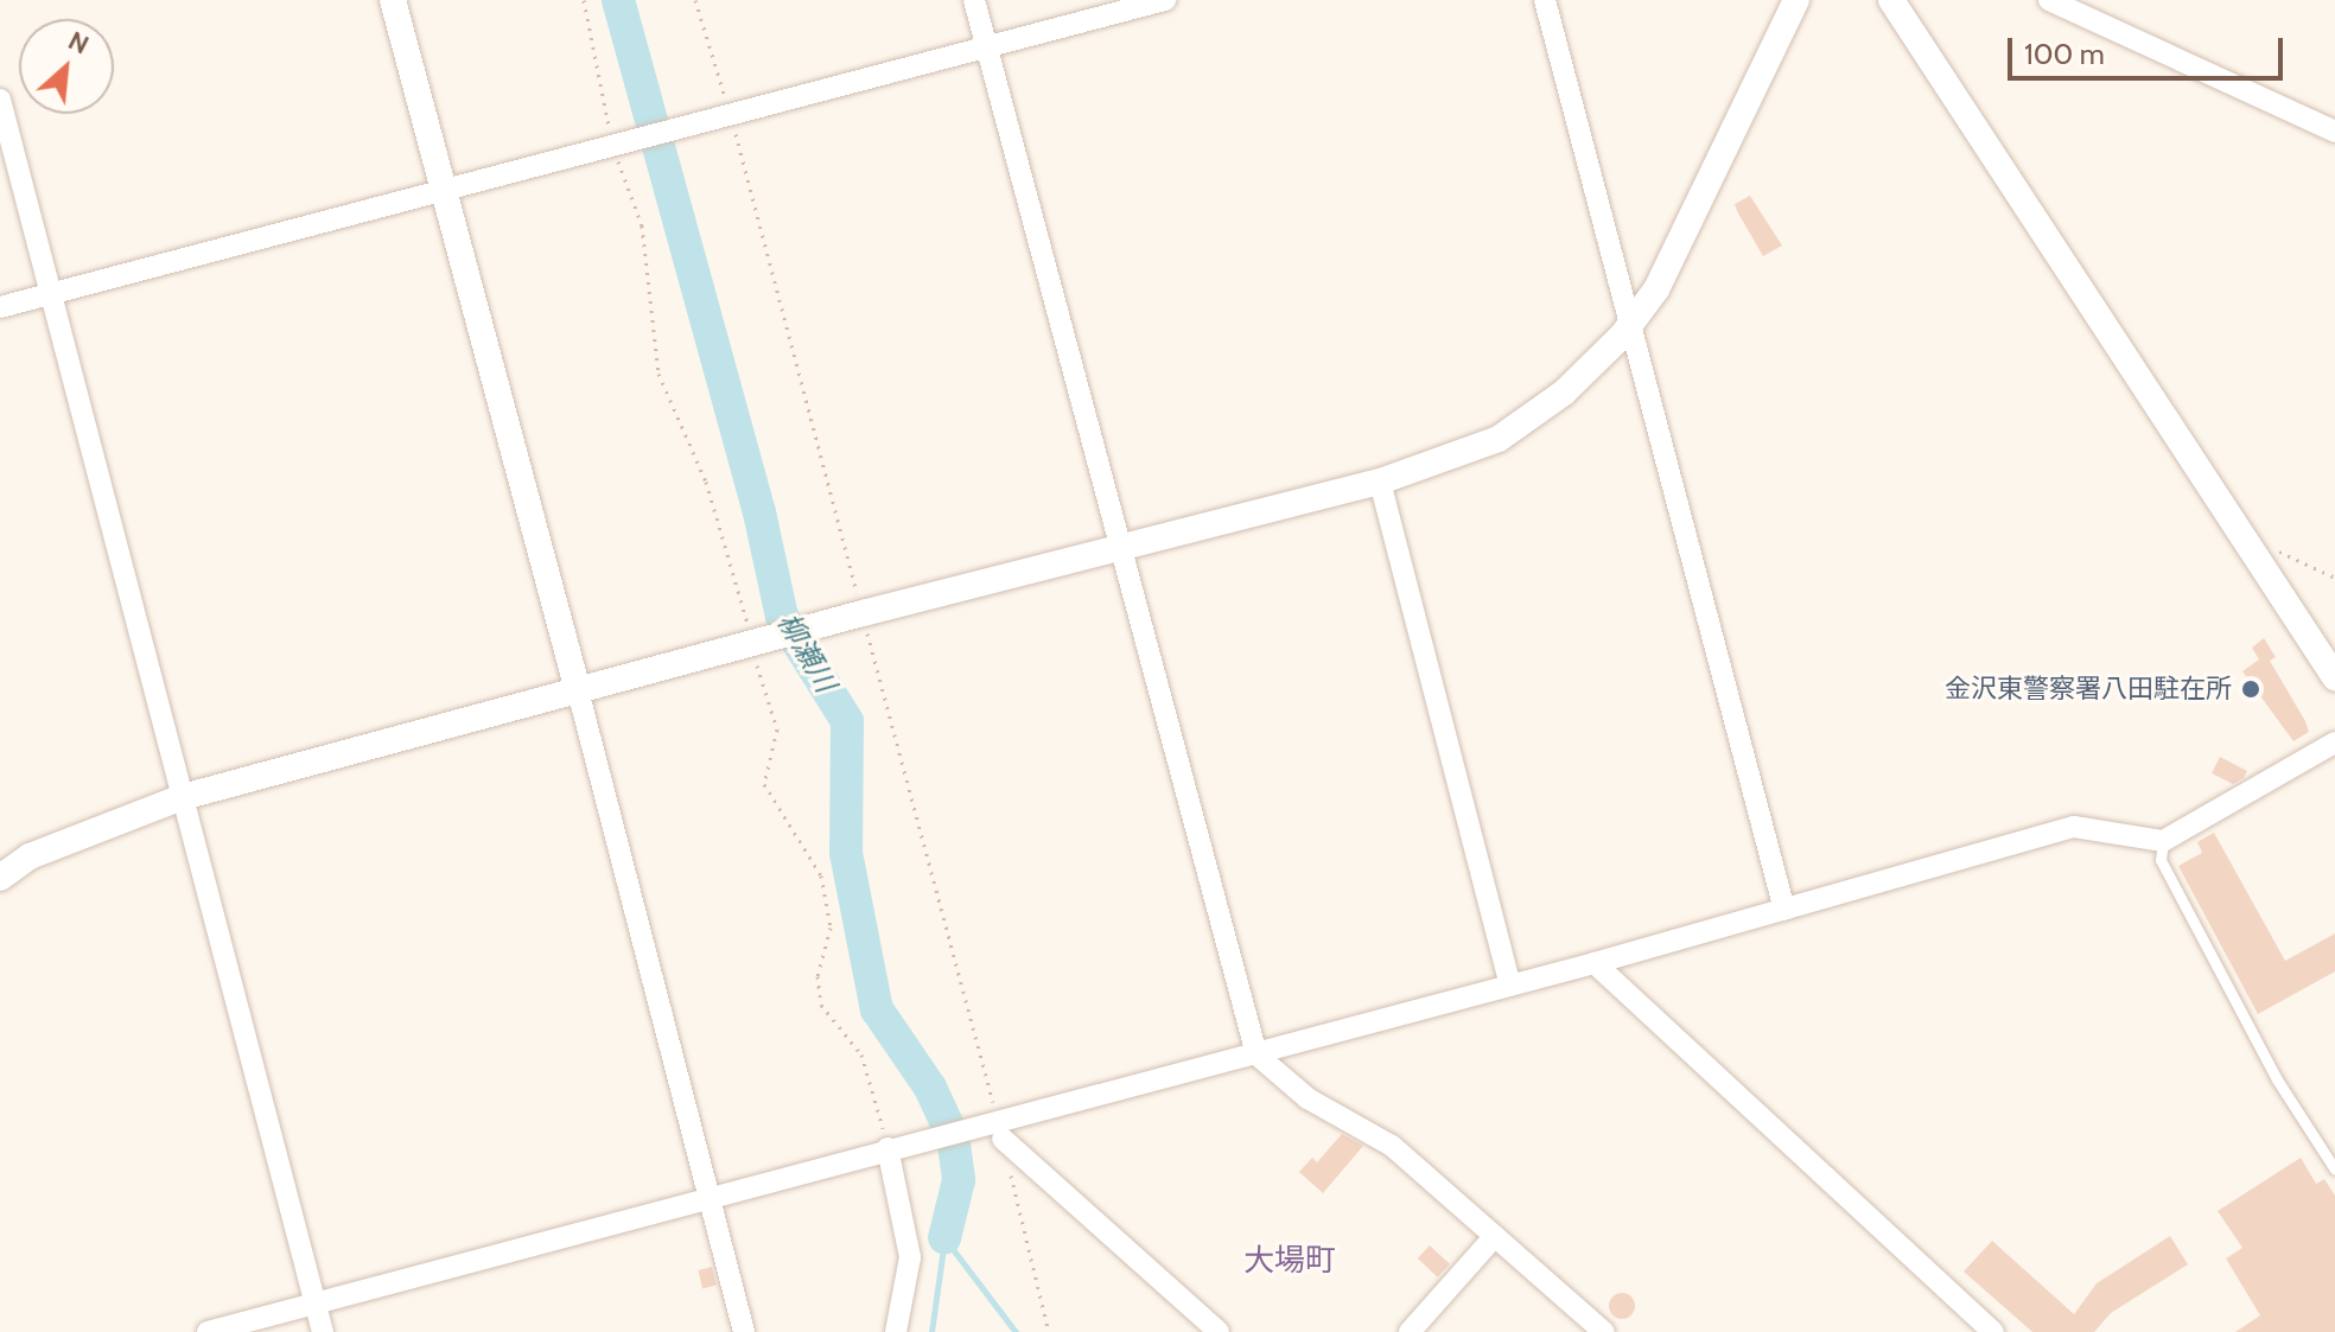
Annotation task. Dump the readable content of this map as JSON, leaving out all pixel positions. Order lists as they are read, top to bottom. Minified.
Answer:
{"districts":["大場町"],"water":["柳瀬川"],"places":["金沢東警察署八田駐在所"],"scale_bar":"100 m","north":"top right"}
